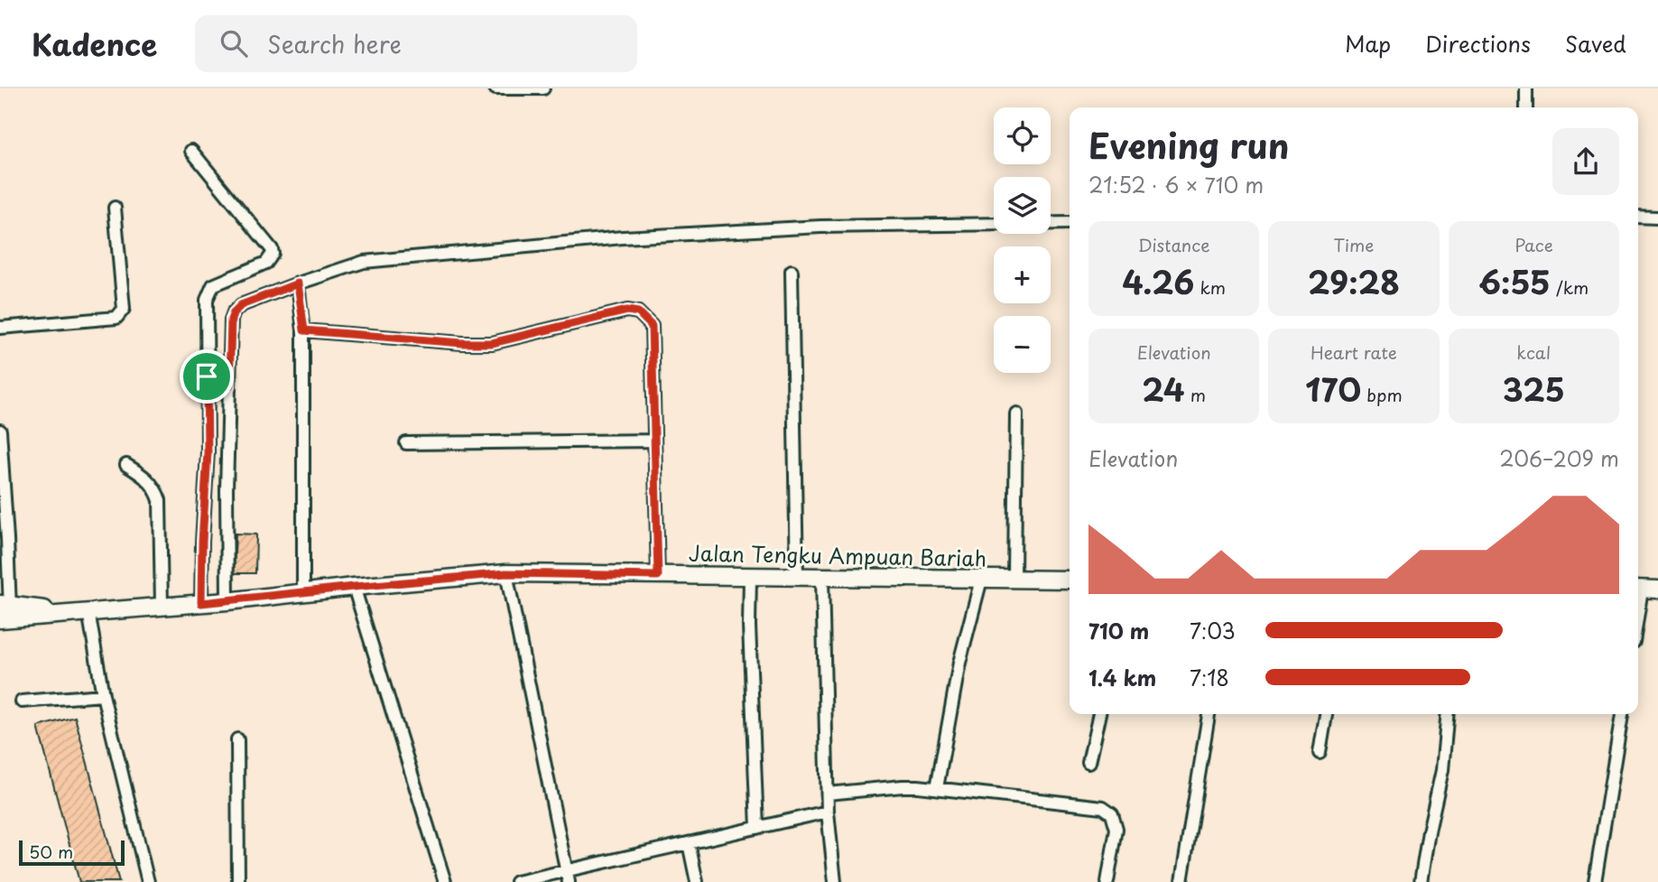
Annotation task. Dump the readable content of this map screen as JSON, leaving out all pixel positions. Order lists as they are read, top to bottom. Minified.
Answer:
{"streets":{"main road":["Jalan Tengku Ampuan Bariah"]},"scale_bar":"50 m","page":{"header":"Kadence","search":"Search here","nav":["Map","Directions","Saved"],"map_buttons":["+","−"],"heading":["Evening run","21:52 · 6 × 710 m"],"stats":[["Distance","4.26 km"],["Time","29:28"],["Pace","6:55 /km"],["Elevation","24 m"],["Heart rate","170 bpm"],["kcal","325"]],"chart":["Elevation","206–209 m"],"list":[{"name":"710 m","note":"7:03"},{"name":"1.4 km","note":"7:18"}],"scale":"50 m"}}
